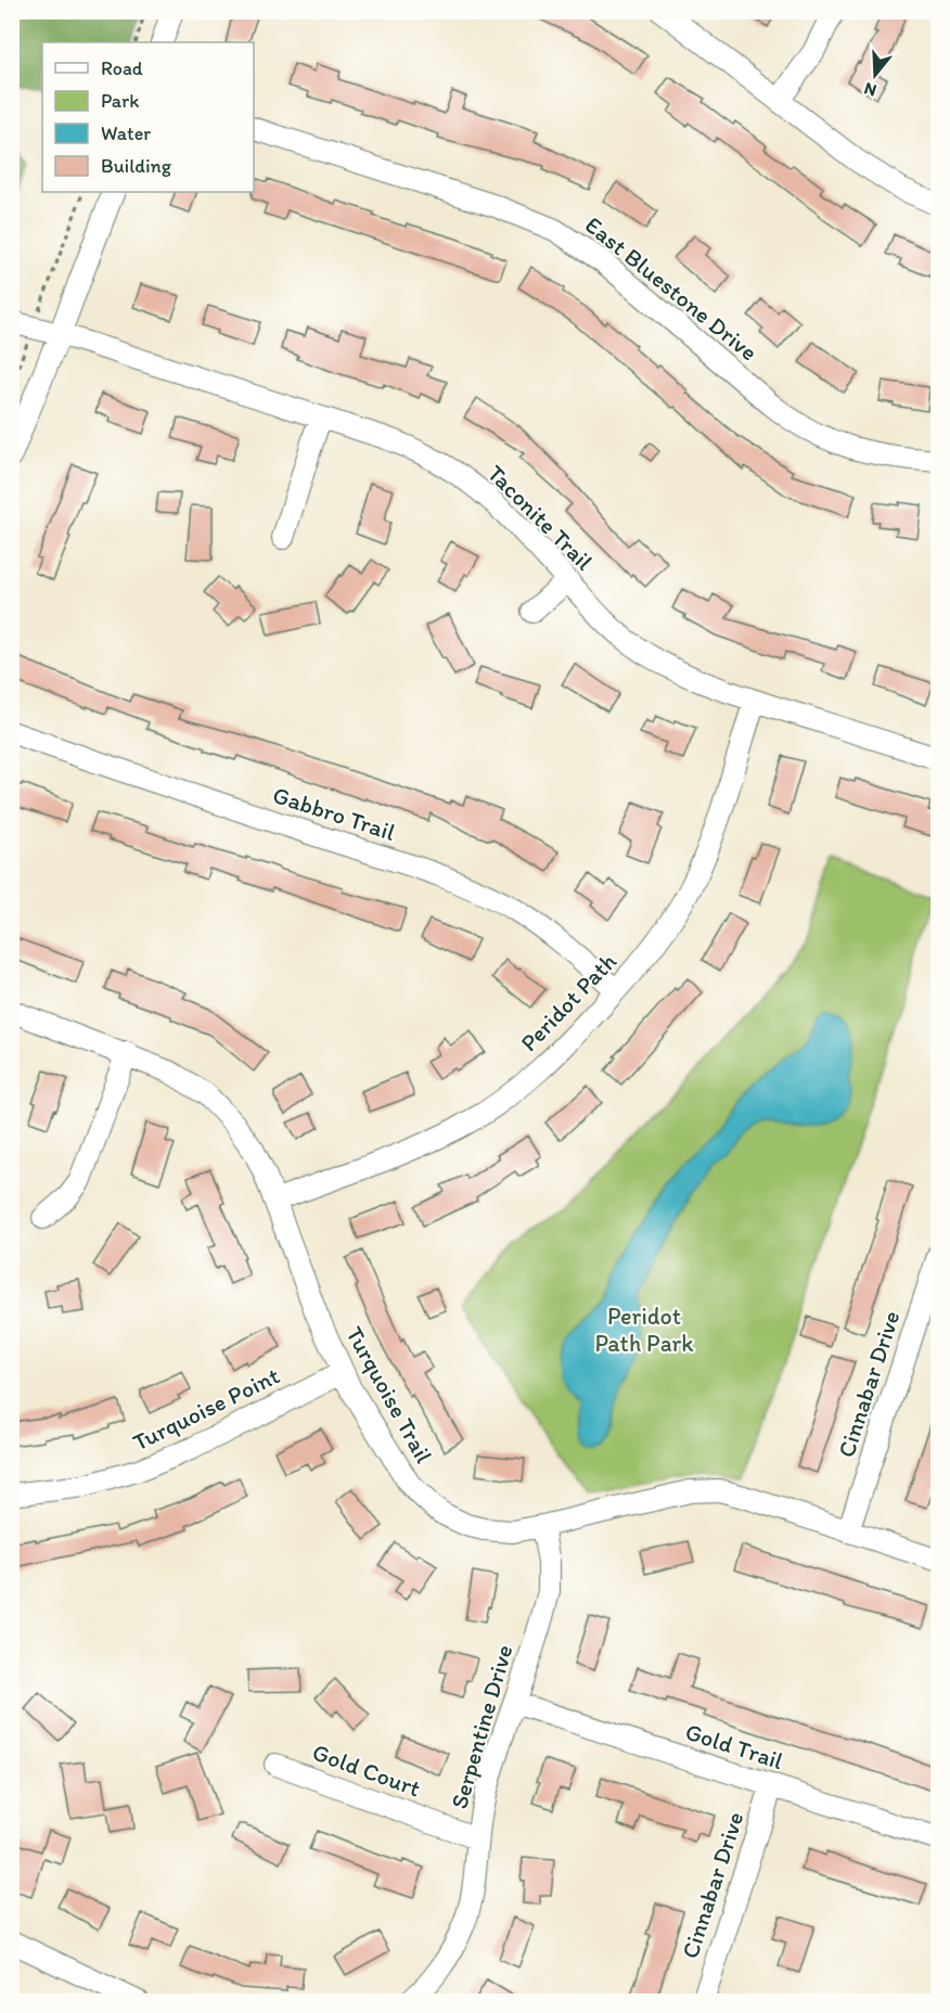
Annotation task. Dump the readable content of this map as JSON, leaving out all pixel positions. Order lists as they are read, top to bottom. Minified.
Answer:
{"streets":{"street":["East Bluestone Drive","Taconite Trail","Gabbro Trail","Peridot Path","Cinnabar Drive","Turquoise Trail","Turquoise Point","Serpentine Drive","Gold Trail","Gold Court"]},"crossings":[["Taconite Trail","Peridot Path"],["Gabbro Trail","Peridot Path"],["Peridot Path","Turquoise Trail"],["Cinnabar Drive","Turquoise Trail"],["Cinnabar Drive","Gold Trail"],["Turquoise Trail","Turquoise Point"],["Turquoise Trail","Serpentine Drive"],["Serpentine Drive","Gold Trail"],["Serpentine Drive","Gold Court"]],"parks":["Peridot Path Park"],"legend":["Road","Park","Water","Building"],"north":"bottom"}
